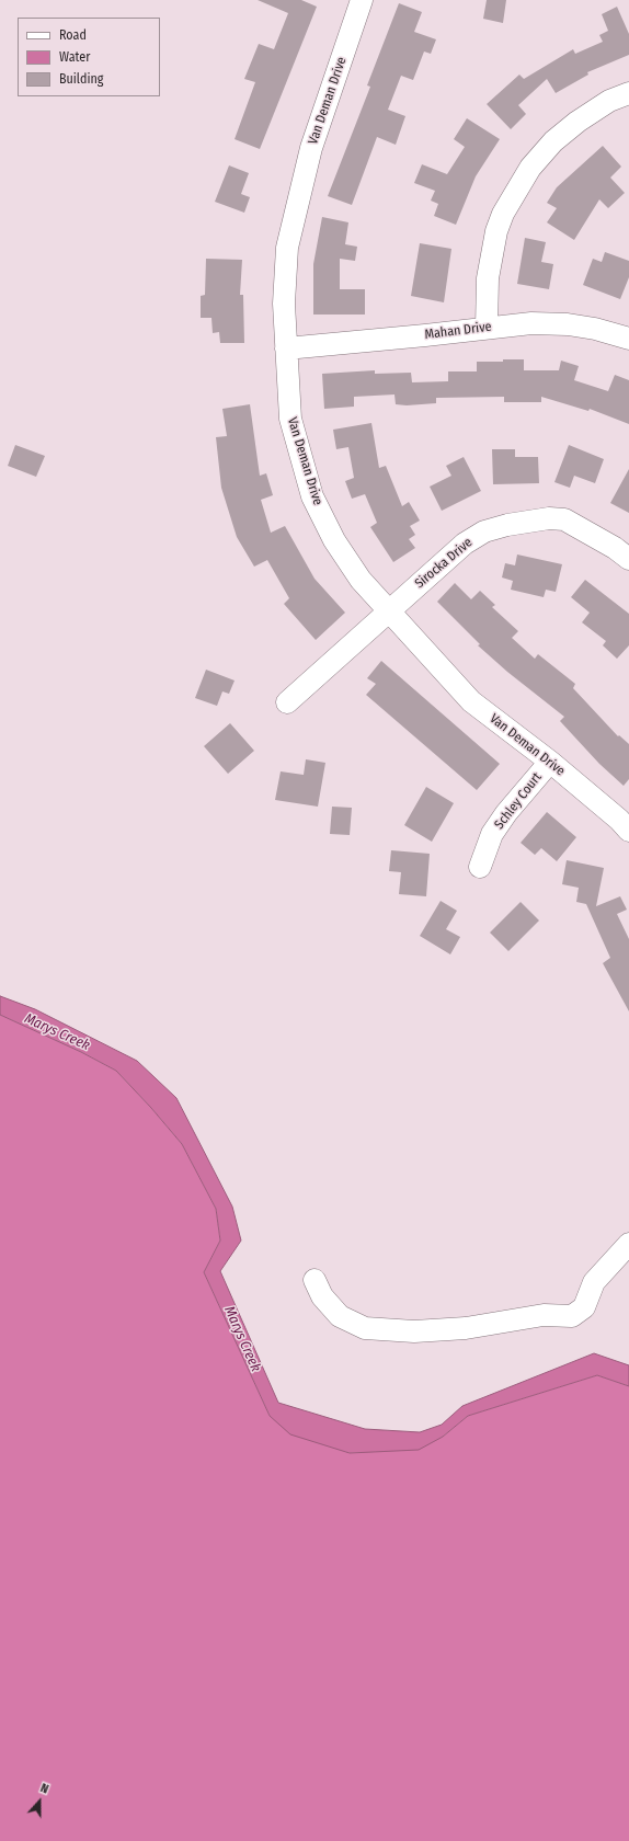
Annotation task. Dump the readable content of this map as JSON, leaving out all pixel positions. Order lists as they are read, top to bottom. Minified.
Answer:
{"streets":{"street":["Van Deman Drive","Mahan Drive","Sirocka Drive","Schley Court"]},"crossings":[["Van Deman Drive","Mahan Drive"],["Van Deman Drive","Sirocka Drive"],["Van Deman Drive","Schley Court"]],"water":["Marys Creek"],"legend":["Road","Water","Building"],"north":"top"}
